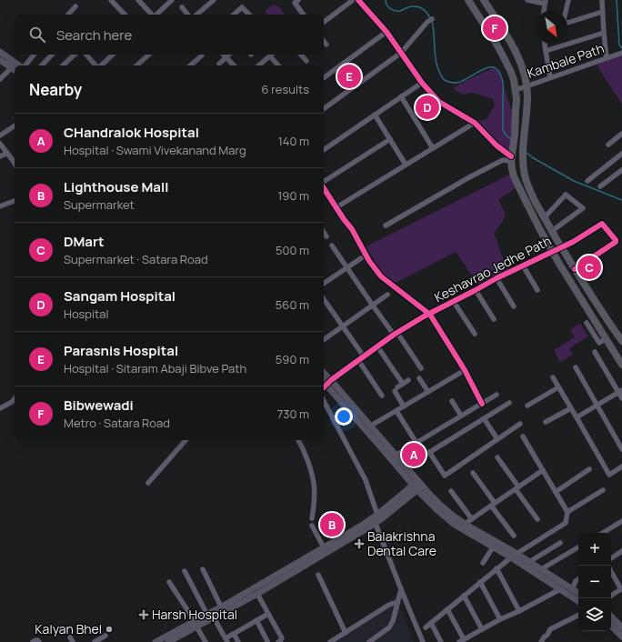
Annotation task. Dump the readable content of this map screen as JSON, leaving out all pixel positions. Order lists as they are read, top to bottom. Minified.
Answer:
{"streets":{"street":["Kambale Path","Keshavrao Jedhe Path"]},"places":{"health":["Balakrishna Dental Care","Harsh Hospital"],"other":["Kalyan Bhel"]},"north":"bottom right","page":{"pins":["F","E","D","C","A","B"],"search":"Search here","heading":["Nearby","6 results"],"list":[{"mark":"A","name":"CHandralok Hospital","note":"Hospital · Swami Vivekanand Marg","value":"140 m"},{"mark":"B","name":"Lighthouse Mall","note":"Supermarket","value":"190 m"},{"mark":"C","name":"DMart","note":"Supermarket · Satara Road","value":"500 m"},{"mark":"D","name":"Sangam Hospital","note":"Hospital","value":"560 m"},{"mark":"E","name":"Parasnis Hospital","note":"Hospital · Sitaram Abaji Bibve Path","value":"590 m"},{"mark":"F","name":"Bibwewadi","note":"Metro · Satara Road","value":"730 m"}],"map_buttons":["+","−"]}}
